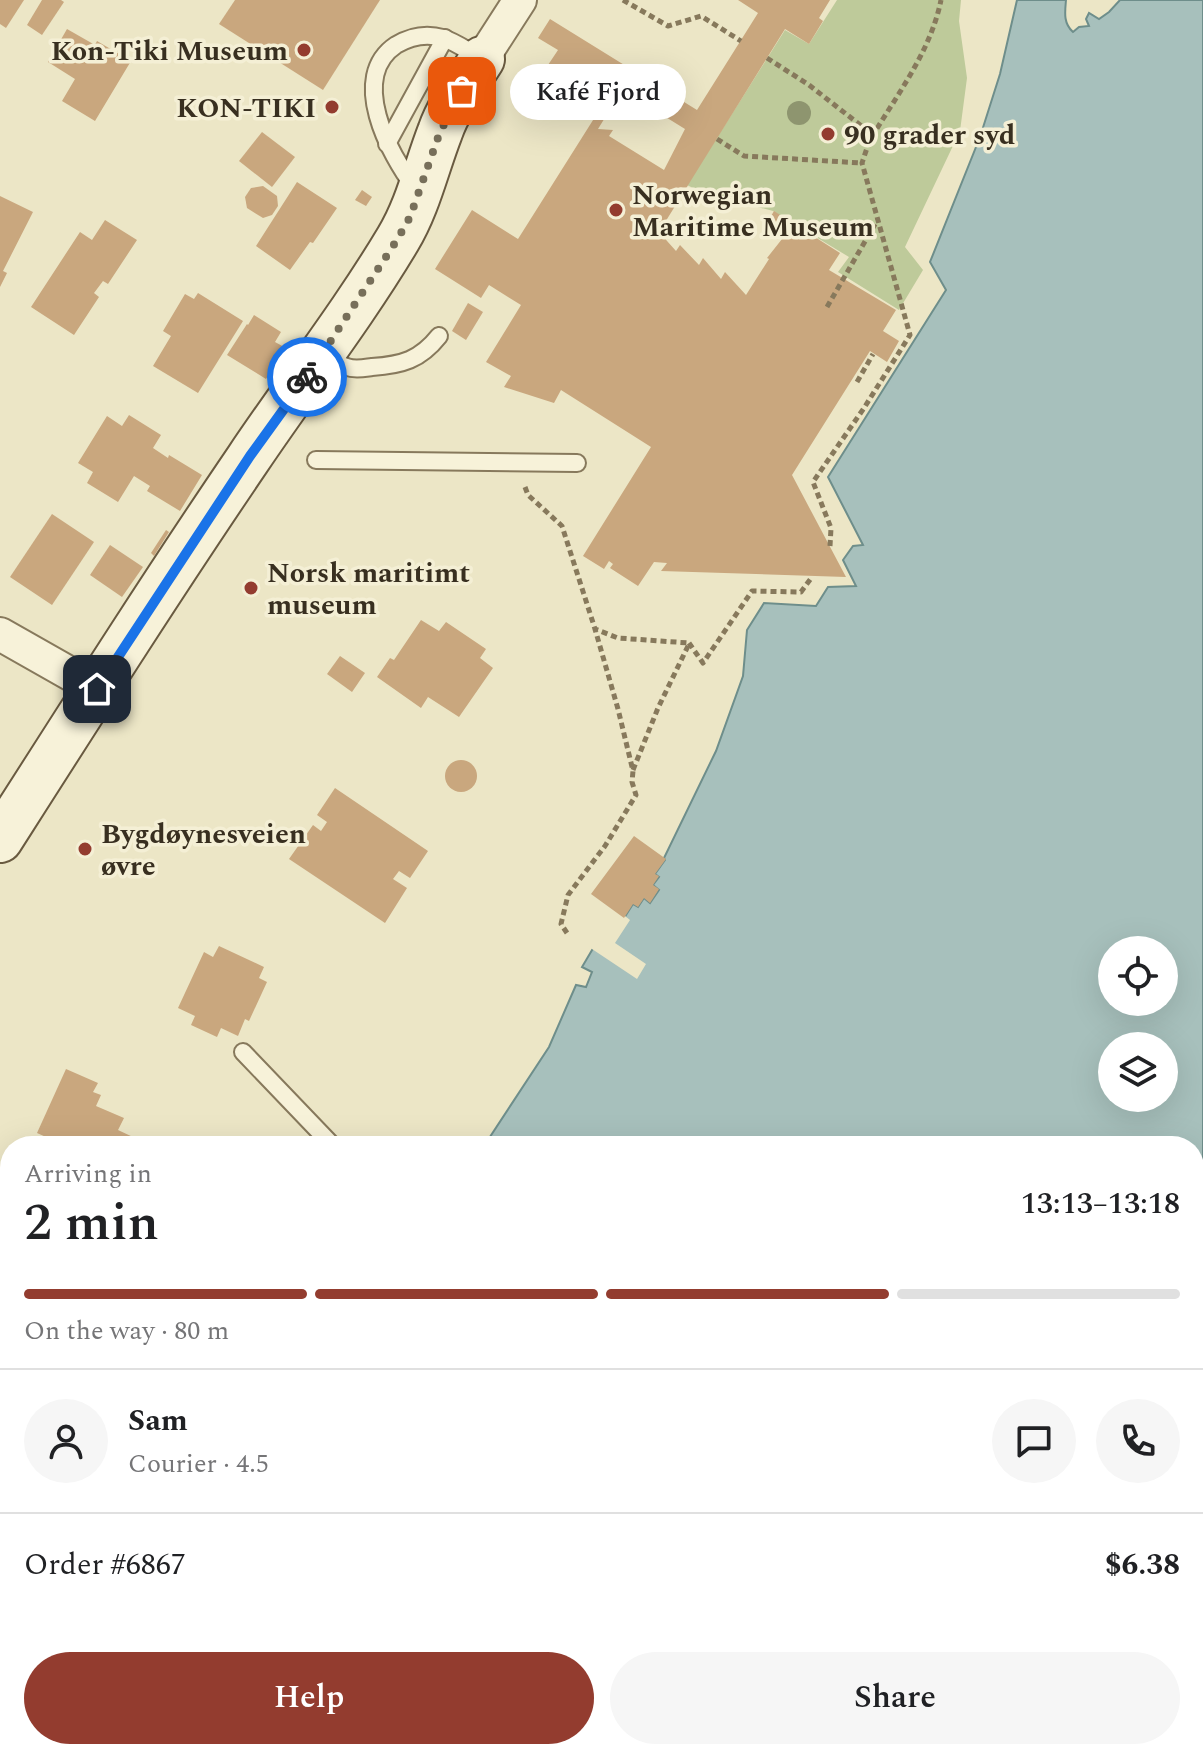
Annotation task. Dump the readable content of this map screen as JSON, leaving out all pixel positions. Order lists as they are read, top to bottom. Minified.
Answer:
{"places":["Kon-Tiki Museum","Kafé Fjord","KON-TIKI","90 grader syd","Norwegian Maritime Museum","Norsk maritimt museum","Bygdøynesveien øvre"],"page":{"bubble":"Kafé Fjord","heading":["2 min","Arriving in","13:13–13:18"],"panel":["Sam","Courier · 4.5","Order #6867","$6.38"],"bar":"On the way · 80 m","buttons":["Help","Share"]}}
